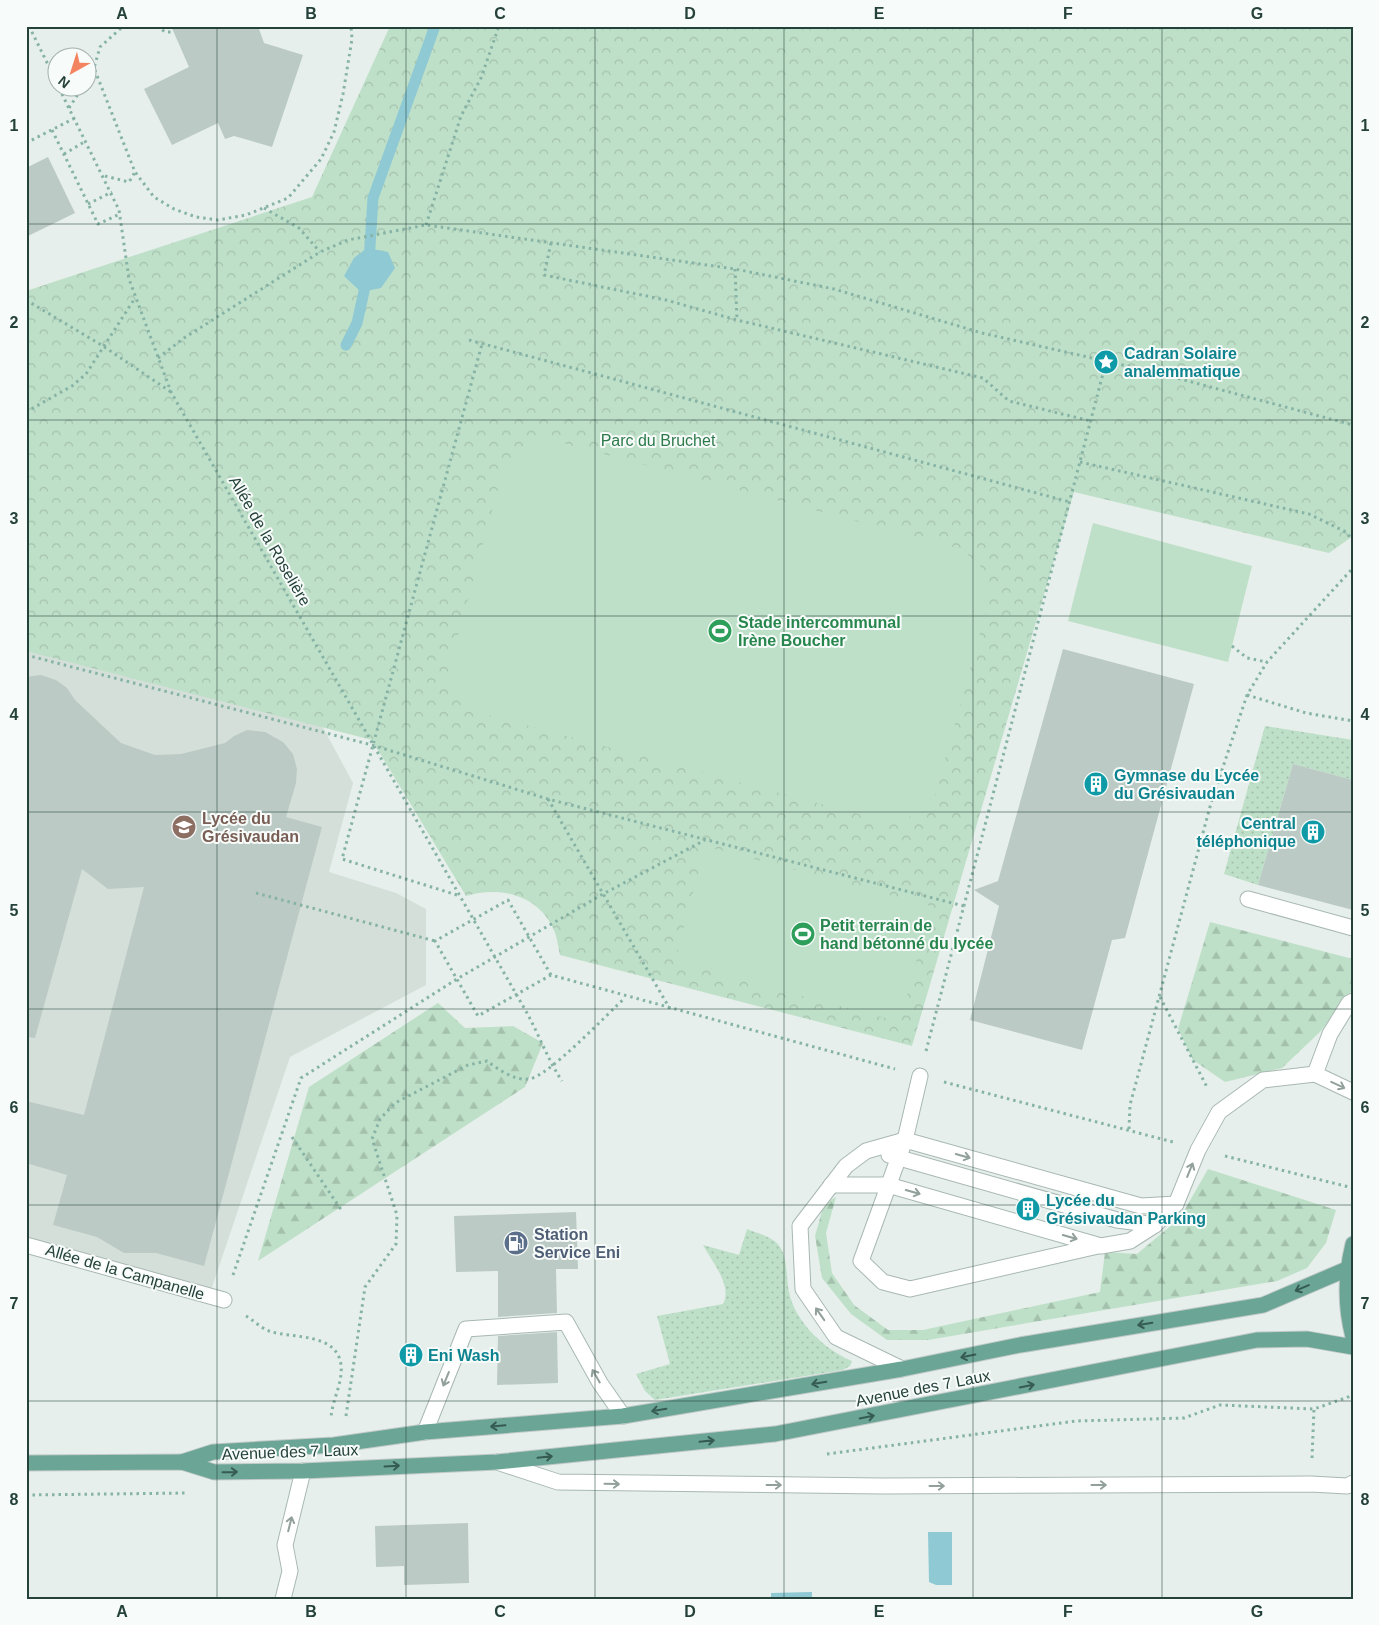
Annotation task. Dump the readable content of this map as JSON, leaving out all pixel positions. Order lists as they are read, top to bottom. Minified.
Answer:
{"streets":{"main road":["Avenue des 7 Laux"],"street":["Allée de la Campanelle"],"path":["Allée de la Roselière"]},"parks":["Parc du Bruchet"],"places":{"place":["Cadran Solaire analemmatique"],"sports":["Stade intercommunal Irène Boucher","Petit terrain de hand bétonné du lycée"],"building":["Gymnase du Lycée du Grésivaudan","Central téléphonique","Lycée du Grésivaudan Parking","Eni Wash"],"school or university":["Lycée du Grésivaudan"],"fuel station":["Station Service Eni"]},"north":"bottom left","grid":{"columns":["A","B","C","D","E","F","G"],"rows":["1","2","3","4","5","6","7","8"]}}
